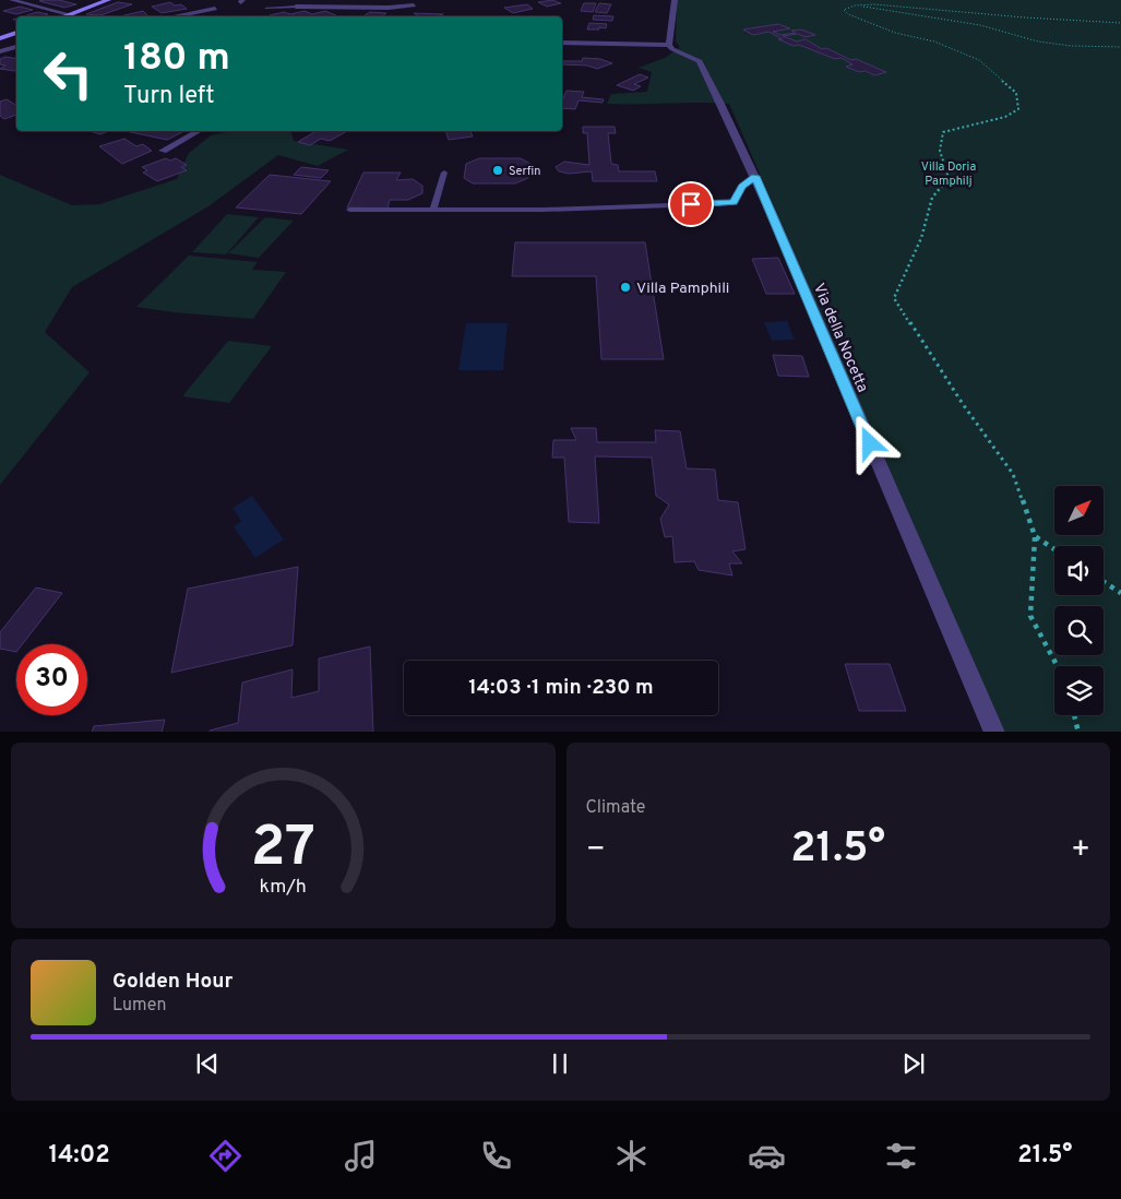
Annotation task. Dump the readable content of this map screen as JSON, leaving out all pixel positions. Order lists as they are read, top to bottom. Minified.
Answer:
{"streets":{"street":["Via della Nocetta"]},"parks":["Villa Doria Pamphilj"],"places":["Serfin","Villa Pamphili"],"north":"top right","page":{"turn":["180 m","Turn left"],"limit":"30","trip":"14:03 · 1 min · 230 m","tile":"Climate","heat":["−","21.5°","+"],"song":["Golden Hour","Lumen"],"tabs":["14:02","21.5°"],"gauge":["27","km/h"]}}
